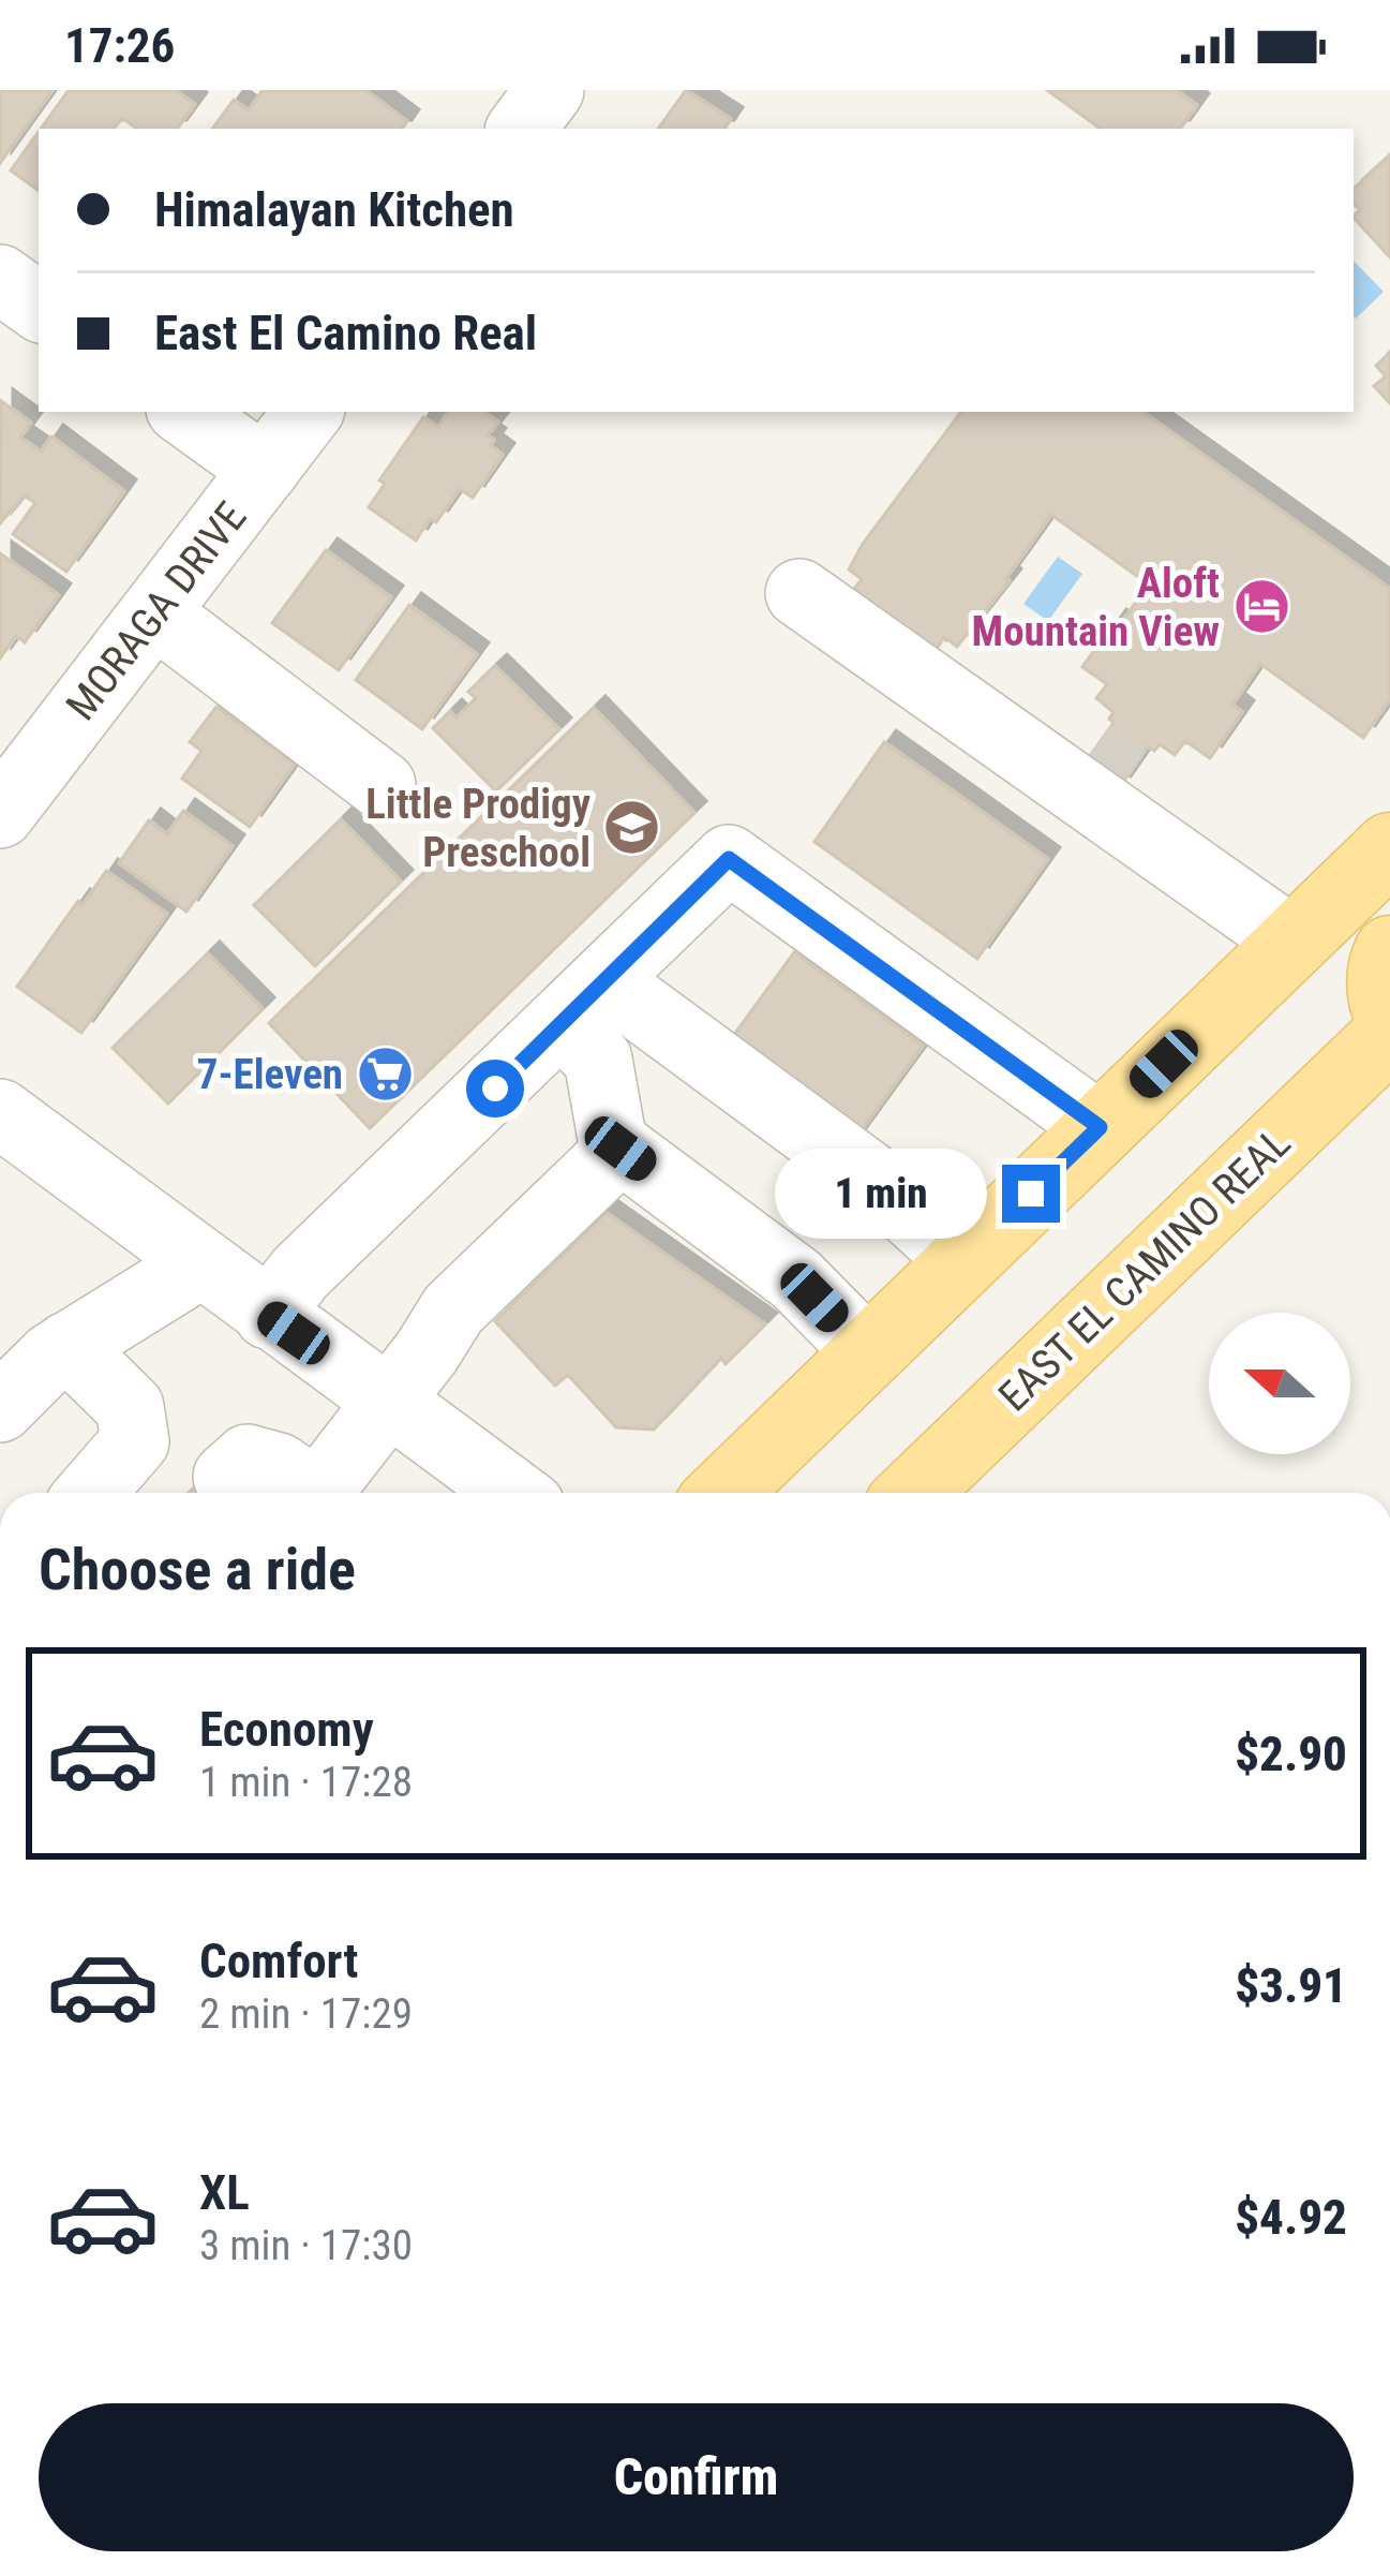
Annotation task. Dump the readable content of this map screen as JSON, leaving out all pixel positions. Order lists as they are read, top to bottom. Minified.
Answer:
{"streets":{"main road":["EAST EL CAMINO REAL"],"street":["MORAGA DRIVE"]},"places":{"hotel":["Aloft Mountain View"],"school or university":["Little Prodigy Preschool"],"supermarket":["7-Eleven"]},"north":"left","page":{"status":"17:26","banner":["Himalayan Kitchen","East El Camino Real"],"bubble":"1 min","heading":"Choose a ride","list":[{"name":"Economy","note":"1 min · 17:28","value":"$2.90"},{"name":"Comfort","note":"2 min · 17:29","value":"$3.91"},{"name":"XL","note":"3 min · 17:30","value":"$4.92"}],"buttons":"Confirm"}}
